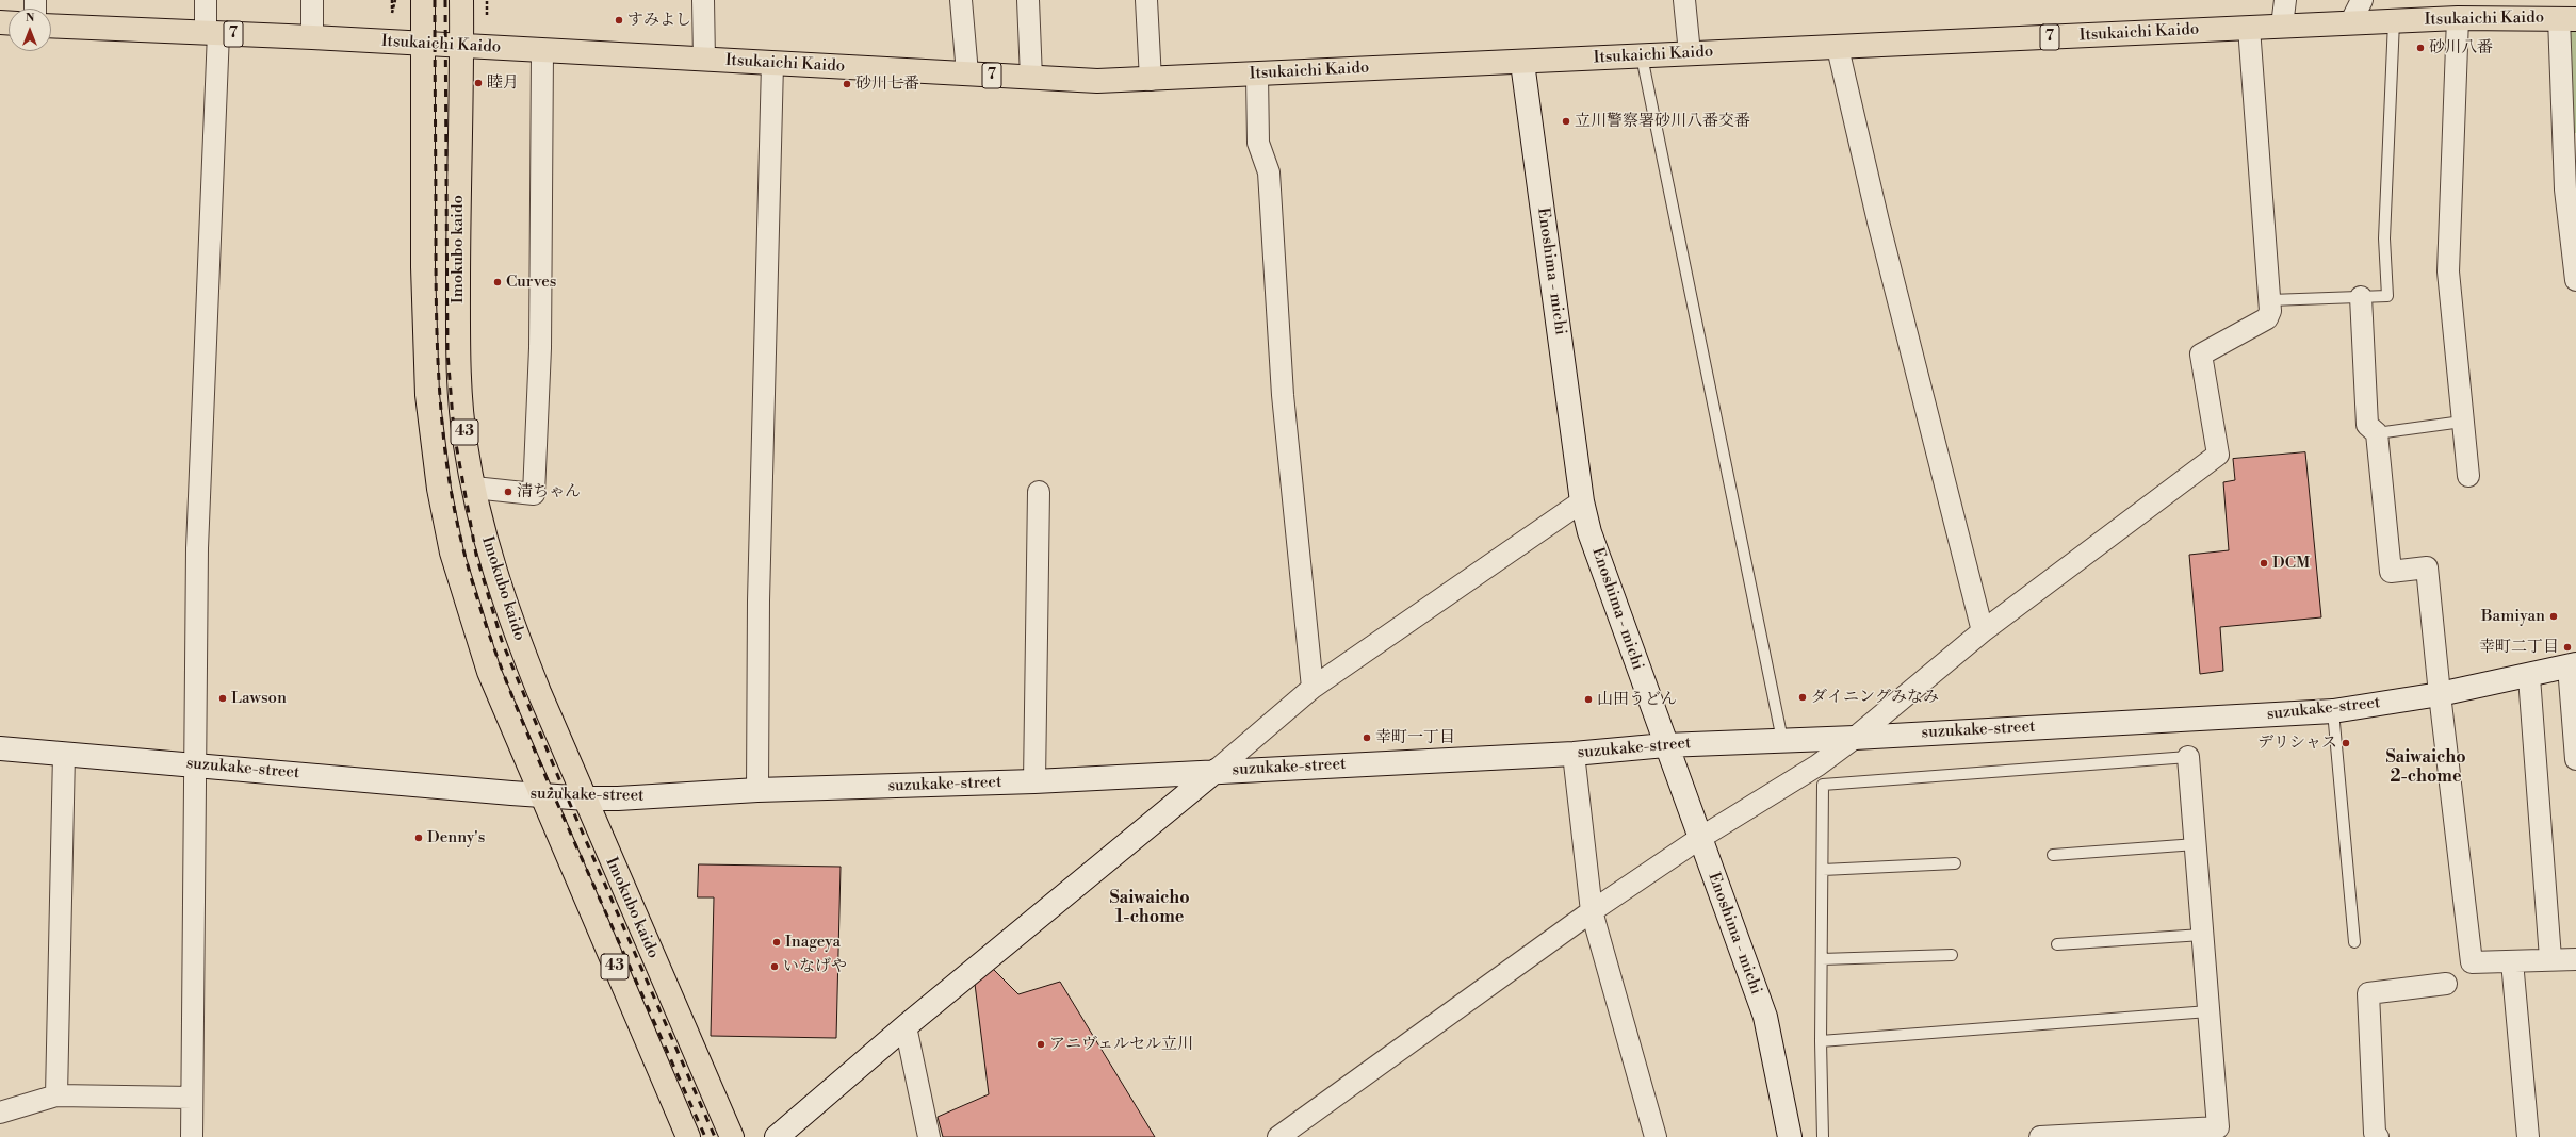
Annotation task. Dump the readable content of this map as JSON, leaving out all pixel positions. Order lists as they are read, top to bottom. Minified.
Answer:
{"streets":{"main road":["Itsukaichi Kaido","7","Imokubo kaido","43"],"street":["Enoshima - michi","suzukake-street"]},"crossings":[["Itsukaichi Kaido","Imokubo kaido"],["Itsukaichi Kaido","Enoshima - michi"],["Itsukaichi Kaido","43"],["Imokubo kaido","suzukake-street"],["Enoshima - michi","suzukake-street"],["43","suzukake-street"]],"districts":["Saiwaicho 2-chome","Saiwaicho 1-chome"],"places":["すみよし","砂川八番","睦月","砂川七番","立川警察署砂川八番交番","Curves","清ちゃん","DCM","Bamiyan","幸町二丁目","ダイニングみなみ","Lawson","山田うどん","幸町一丁目","デリシャス","Denny's","Inageya","いなげや","アニヴェルセル立川"],"north":"top"}
